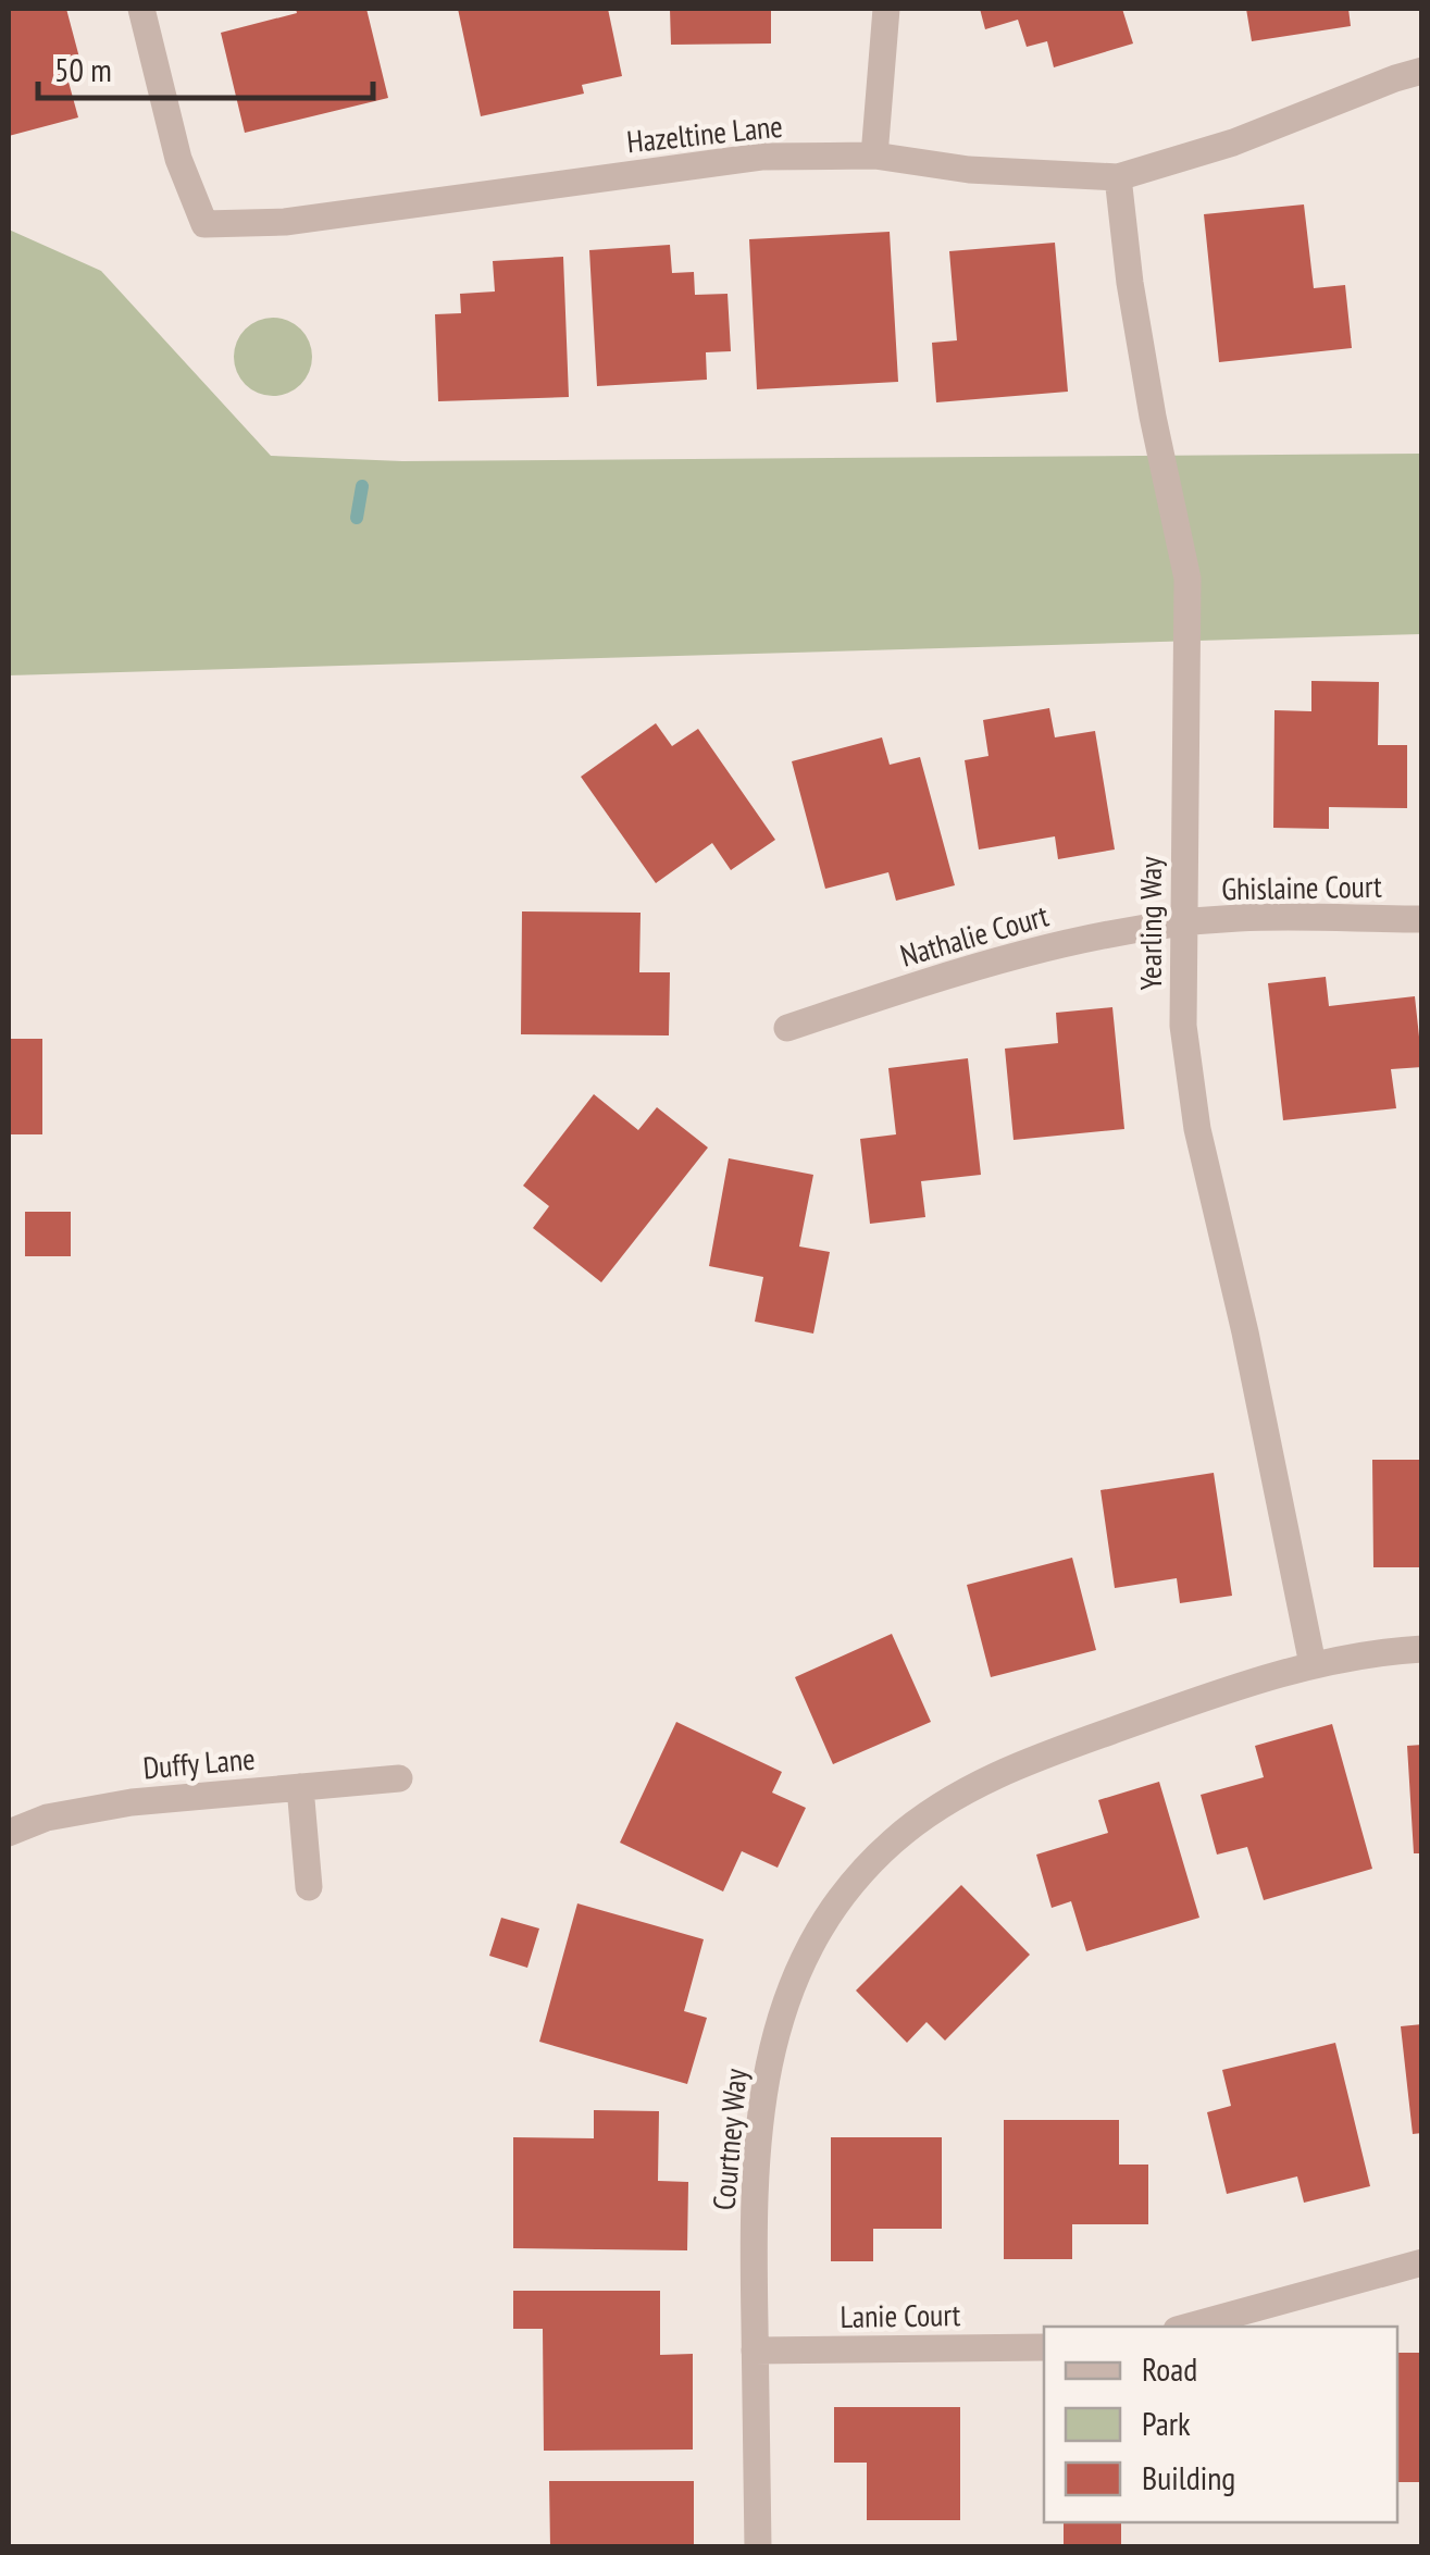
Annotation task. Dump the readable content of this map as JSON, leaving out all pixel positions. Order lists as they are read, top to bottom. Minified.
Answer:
{"streets":{"street":["Hazeltine Lane","Ghislaine Court","Yearling Way","Nathalie Court","Duffy Lane","Courtney Way","Lanie Court"]},"crossings":[["Hazeltine Lane","Yearling Way"],["Ghislaine Court","Yearling Way"],["Ghislaine Court","Nathalie Court"],["Yearling Way","Nathalie Court"],["Yearling Way","Courtney Way"],["Courtney Way","Lanie Court"]],"legend":["Road","Park","Building"],"scale_bar":"50 m"}
